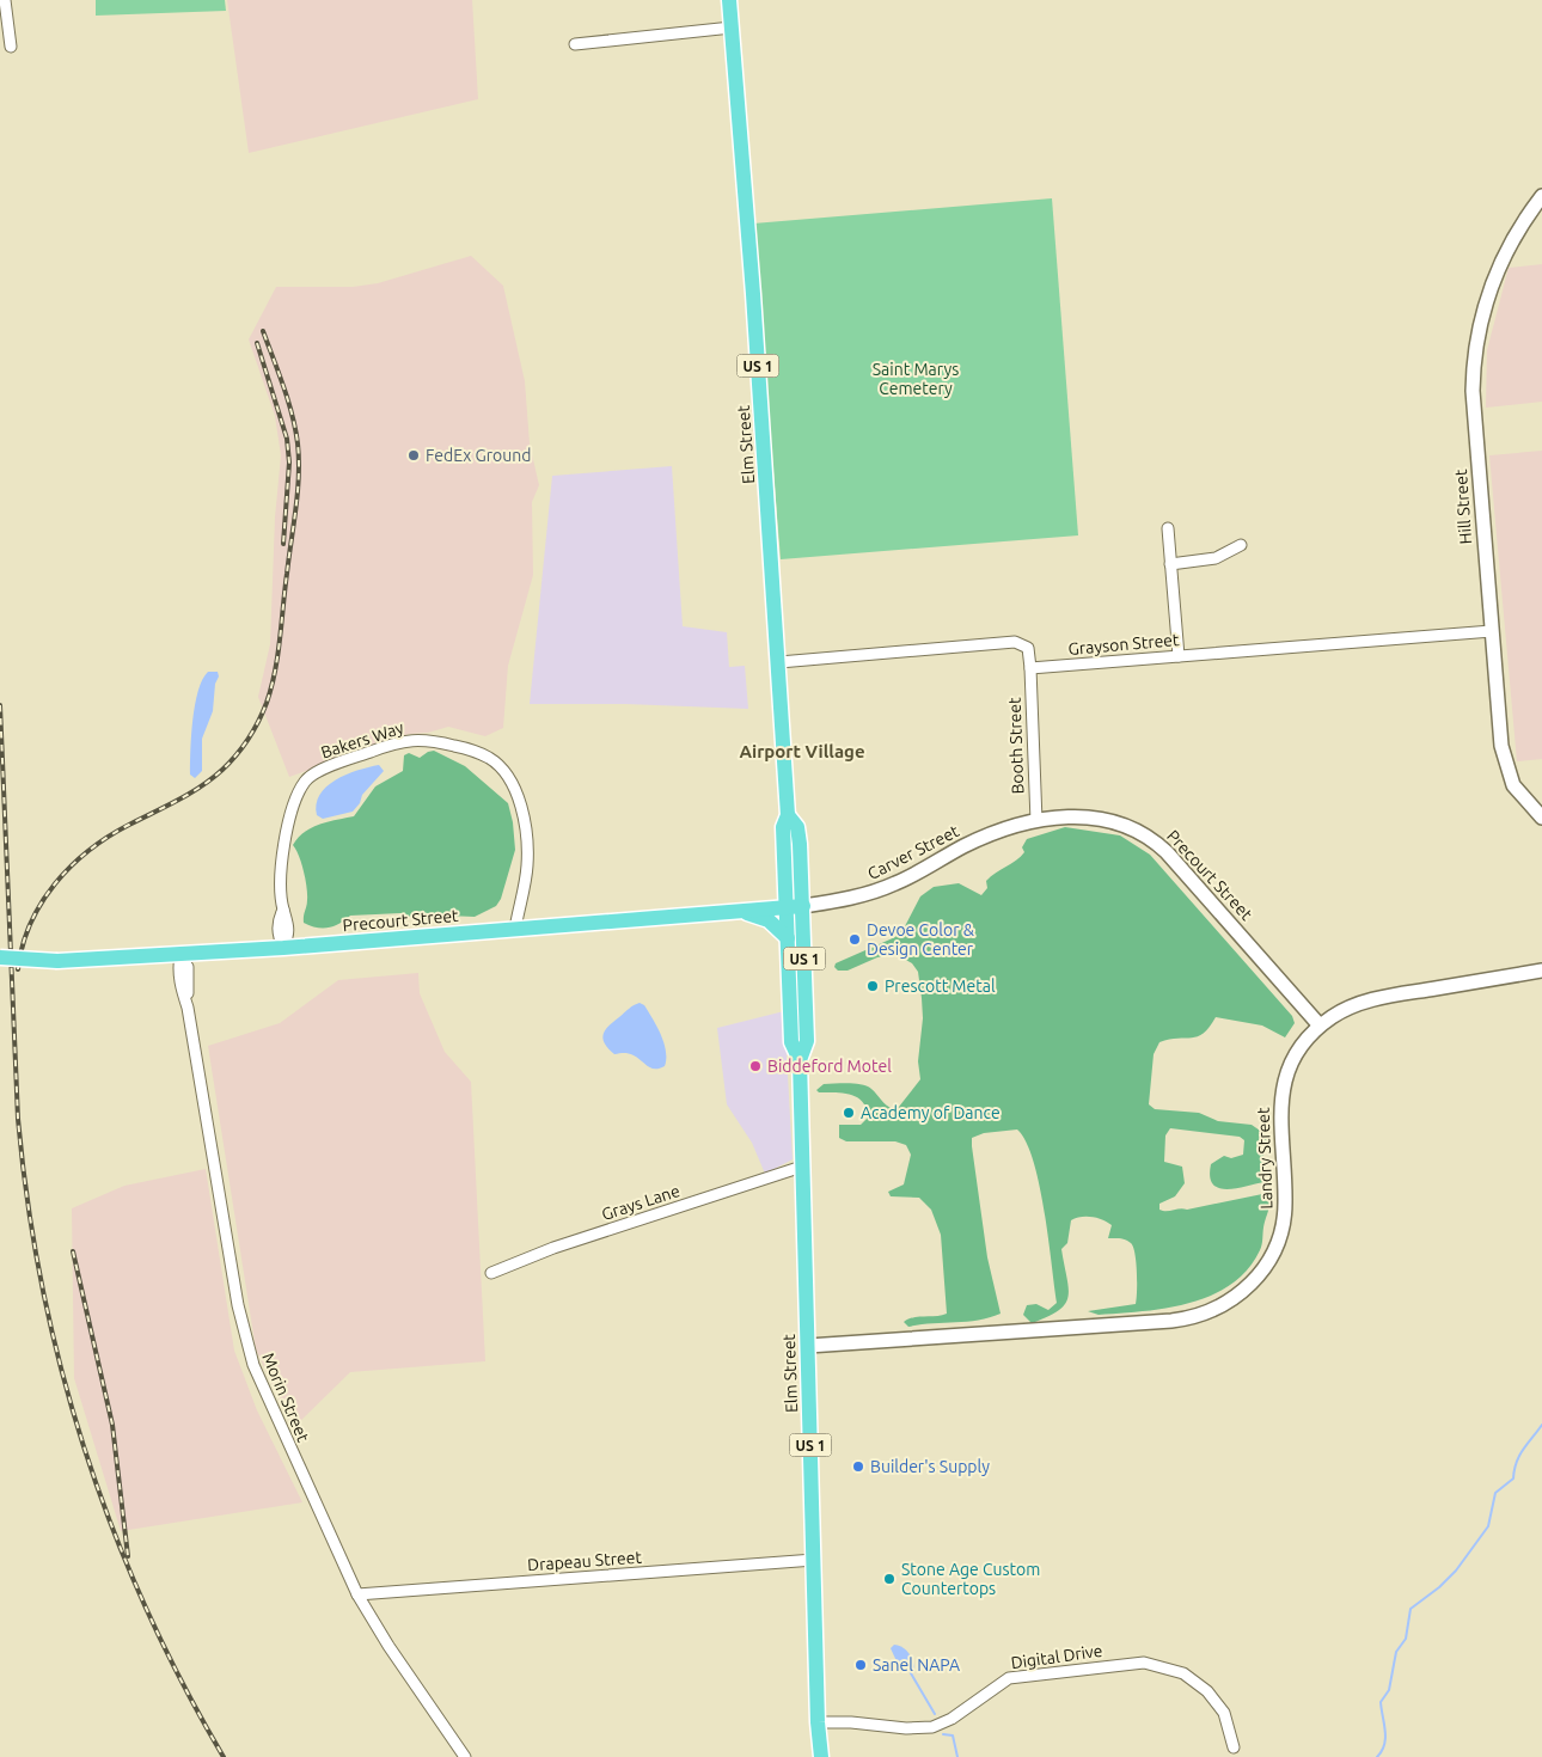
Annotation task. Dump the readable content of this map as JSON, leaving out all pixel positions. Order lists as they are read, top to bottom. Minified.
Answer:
{"streets":{"main road":["US 1","Elm Street","Precourt Street"],"street":["Hill Street","Grayson Street","Bakers Way","Booth Street","Carver Street","Landry Street","Grays Lane","Morin Street","Drapeau Street","Digital Drive"]},"crossings":[["Elm Street","Carver Street"],["Elm Street","Precourt Street"],["Elm Street","Landry Street"],["Elm Street","Grays Lane"],["Elm Street","Drapeau Street"],["Elm Street","Digital Drive"],["Hill Street","Grayson Street"],["Grayson Street","Booth Street"],["Bakers Way","Precourt Street"],["Booth Street","Carver Street"],["Booth Street","Precourt Street"],["Carver Street","Precourt Street"],["Precourt Street","Landry Street"],["Precourt Street","Morin Street"],["Morin Street","Drapeau Street"]],"districts":["Airport Village"],"parks":["Saint Marys Cemetery"],"places":["FedEx Ground","Devoe Color & Design Center","Prescott Metal","Biddeford Motel","Academy of Dance","Builder's Supply","Stone Age Custom Countertops","Sanel NAPA"]}
